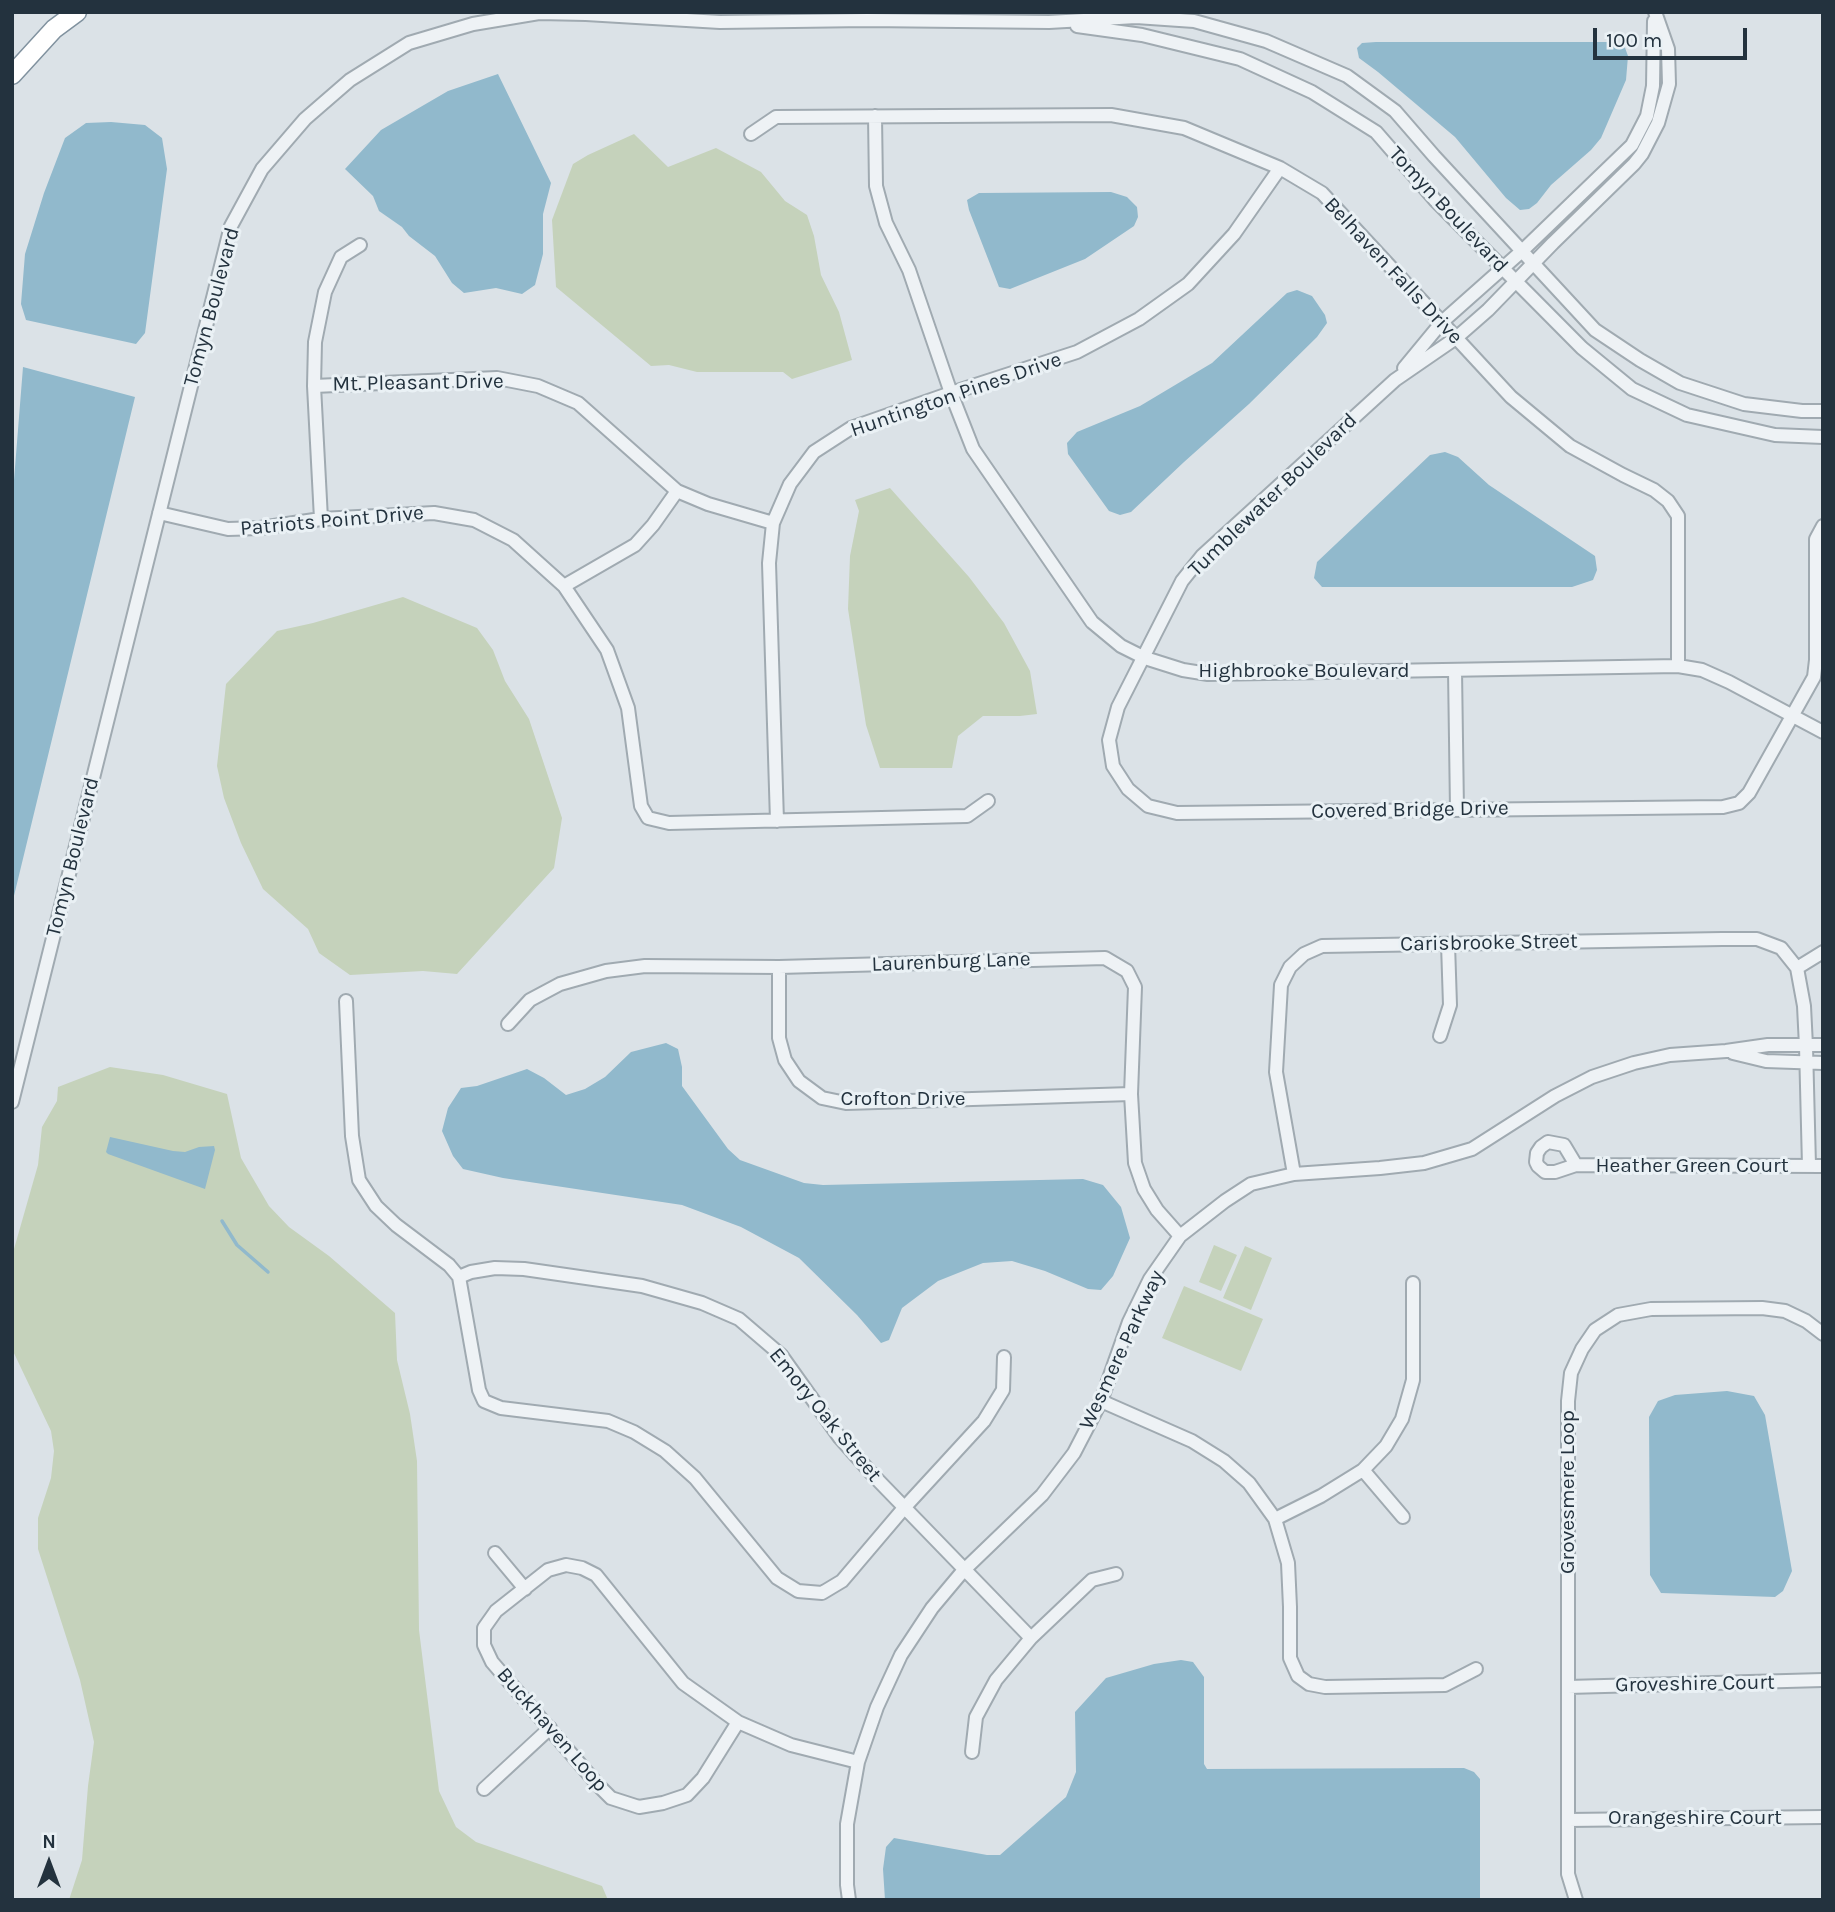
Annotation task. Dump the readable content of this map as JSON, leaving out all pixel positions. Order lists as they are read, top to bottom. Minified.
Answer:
{"streets":{"street":["Tomyn Boulevard","Belhaven Falls Drive","Mt. Pleasant Drive","Huntington Pines Drive","Tumblewater Boulevard","Patriots Point Drive","Highbrooke Boulevard","Covered Bridge Drive","Carisbrooke Street","Laurenburg Lane","Crofton Drive","Heather Green Court","Wesmere Parkway","Emory Oak Street","Grovesmere Loop","Groveshire Court","Buckhaven Loop","Orangeshire Court"]},"crossings":[["Tomyn Boulevard","Tumblewater Boulevard"],["Tomyn Boulevard","Patriots Point Drive"],["Belhaven Falls Drive","Huntington Pines Drive"],["Belhaven Falls Drive","Tumblewater Boulevard"],["Belhaven Falls Drive","Highbrooke Boulevard"],["Mt. Pleasant Drive","Huntington Pines Drive"],["Huntington Pines Drive","Patriots Point Drive"],["Huntington Pines Drive","Highbrooke Boulevard"],["Tumblewater Boulevard","Highbrooke Boulevard"],["Tumblewater Boulevard","Covered Bridge Drive"],["Highbrooke Boulevard","Covered Bridge Drive"],["Carisbrooke Street","Wesmere Parkway"],["Laurenburg Lane","Crofton Drive"],["Laurenburg Lane","Wesmere Parkway"],["Wesmere Parkway","Emory Oak Street"],["Wesmere Parkway","Buckhaven Loop"],["Grovesmere Loop","Groveshire Court"],["Grovesmere Loop","Orangeshire Court"]],"scale_bar":"100 m","north":"top"}
